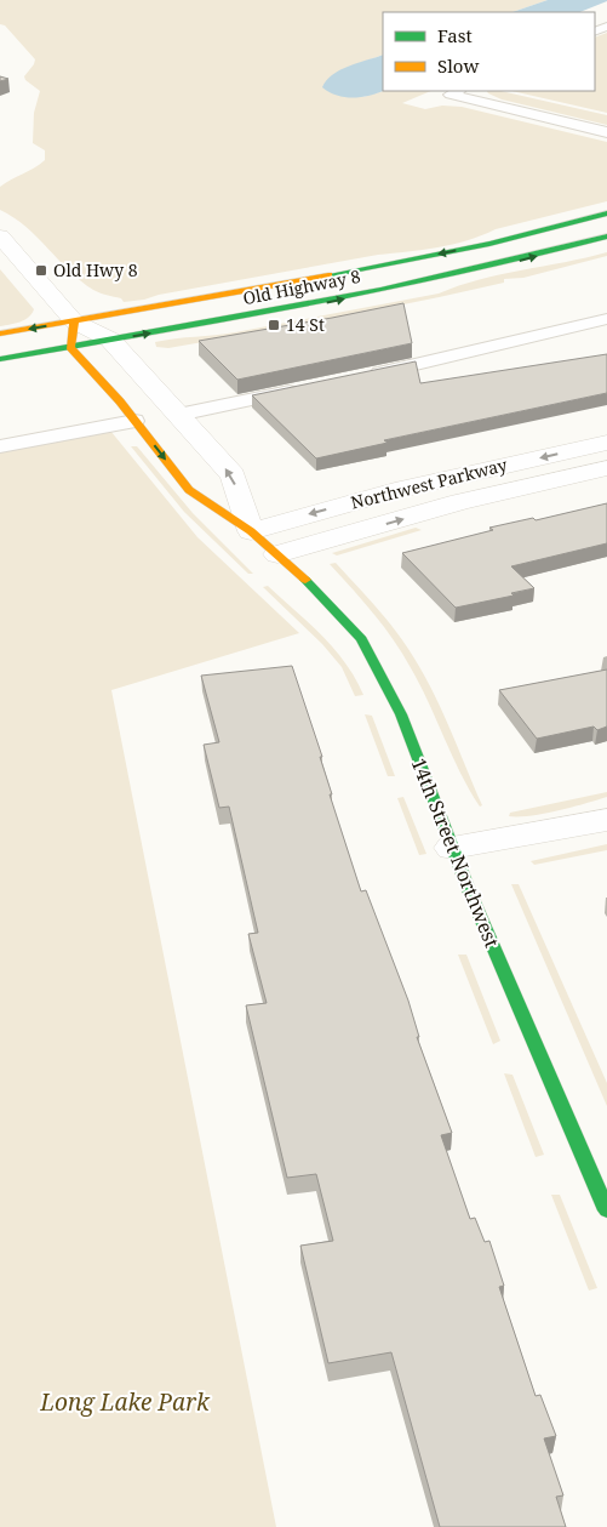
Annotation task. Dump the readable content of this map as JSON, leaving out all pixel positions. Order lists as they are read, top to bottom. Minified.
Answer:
{"streets":{"street":["Old Highway 8","Northwest Parkway","14th Street Northwest"]},"crossings":[["Old Highway 8","14th Street Northwest"],["Northwest Parkway","14th Street Northwest"]],"parks":["Long Lake Park"],"places":{"transit":["Old Hwy 8","14 St"]},"legend":["Fast","Slow"]}
